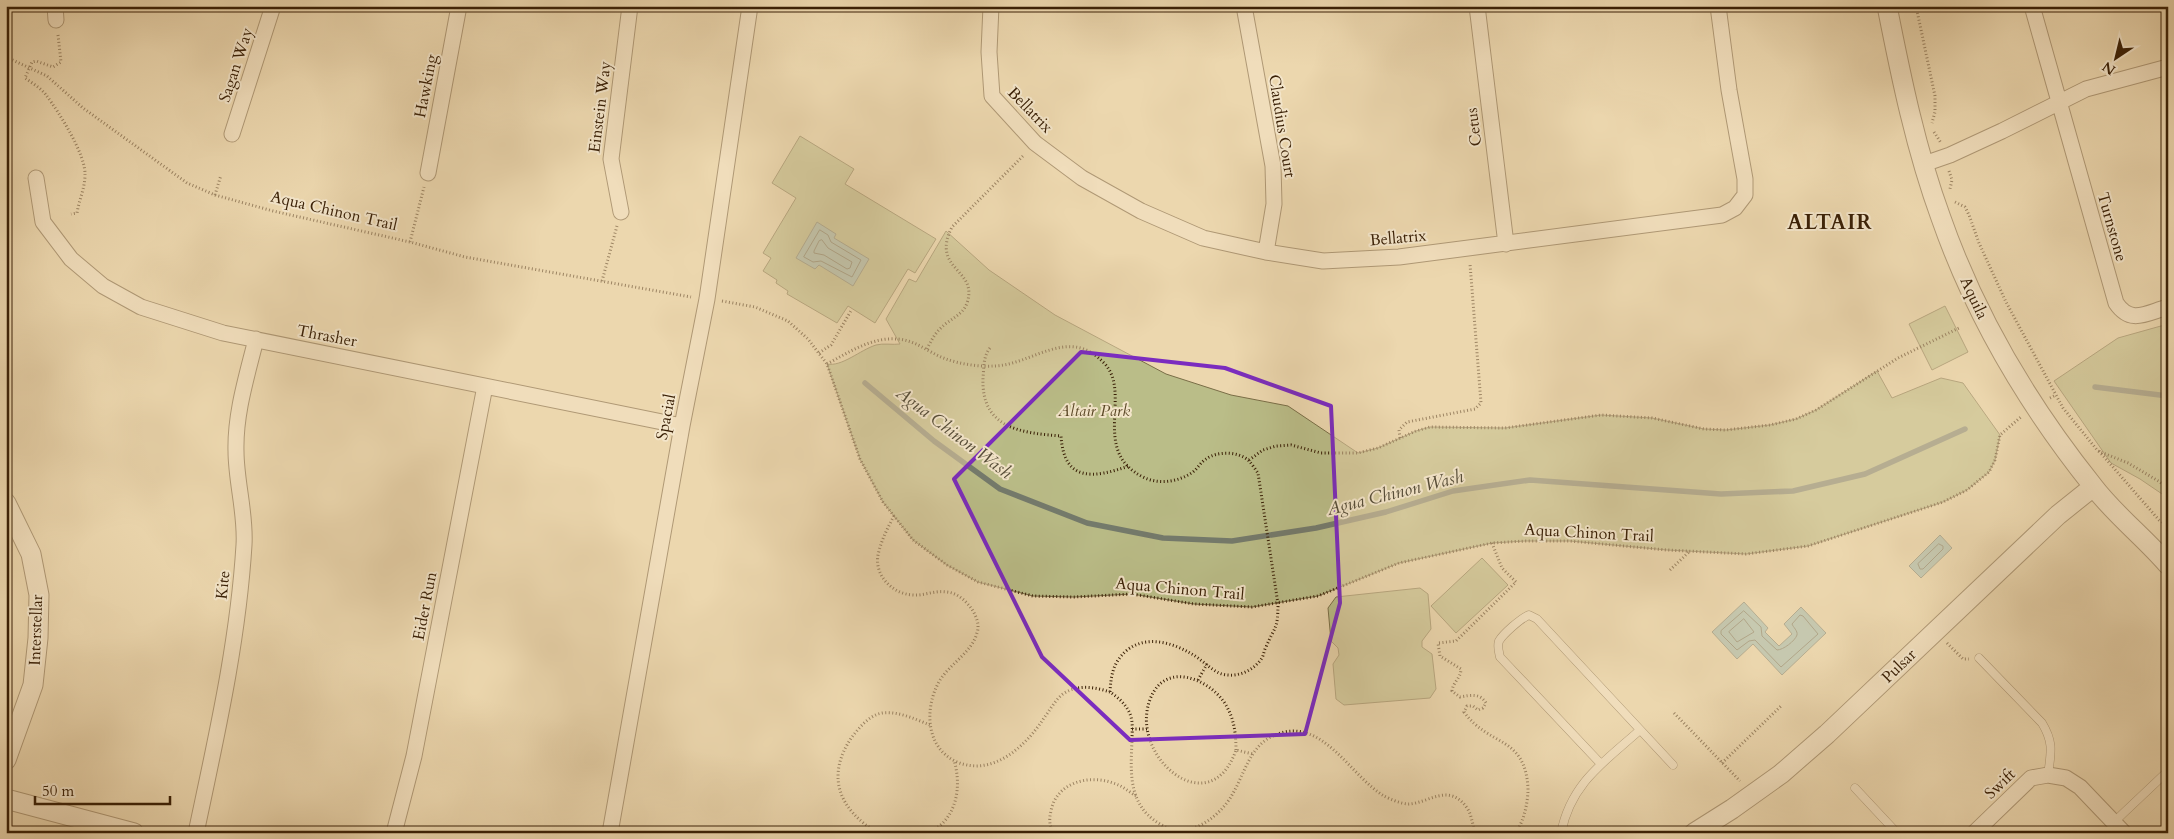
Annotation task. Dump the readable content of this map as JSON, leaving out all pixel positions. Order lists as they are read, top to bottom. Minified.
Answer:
{"streets":{"street":["Sagan Way","Hawking","Einstein Way","Bellatrix","Claudius Court","Cetus","Turnstone","Aquila","Thrasher","Spacial","Kite","Eider Run","Interstellar","Pulsar","Swift"],"path":["Aqua Chinon Trail"]},"crossings":[["Bellatrix","Claudius Court"],["Bellatrix","Cetus"],["Aquila","Pulsar"],["Thrasher","Spacial"],["Thrasher","Kite"],["Thrasher","Eider Run"]],"districts":["ALTAIR"],"water":["Agua Chinon Wash"],"parks":["Altair Park"],"scale_bar":"50 m","north":"bottom left"}
